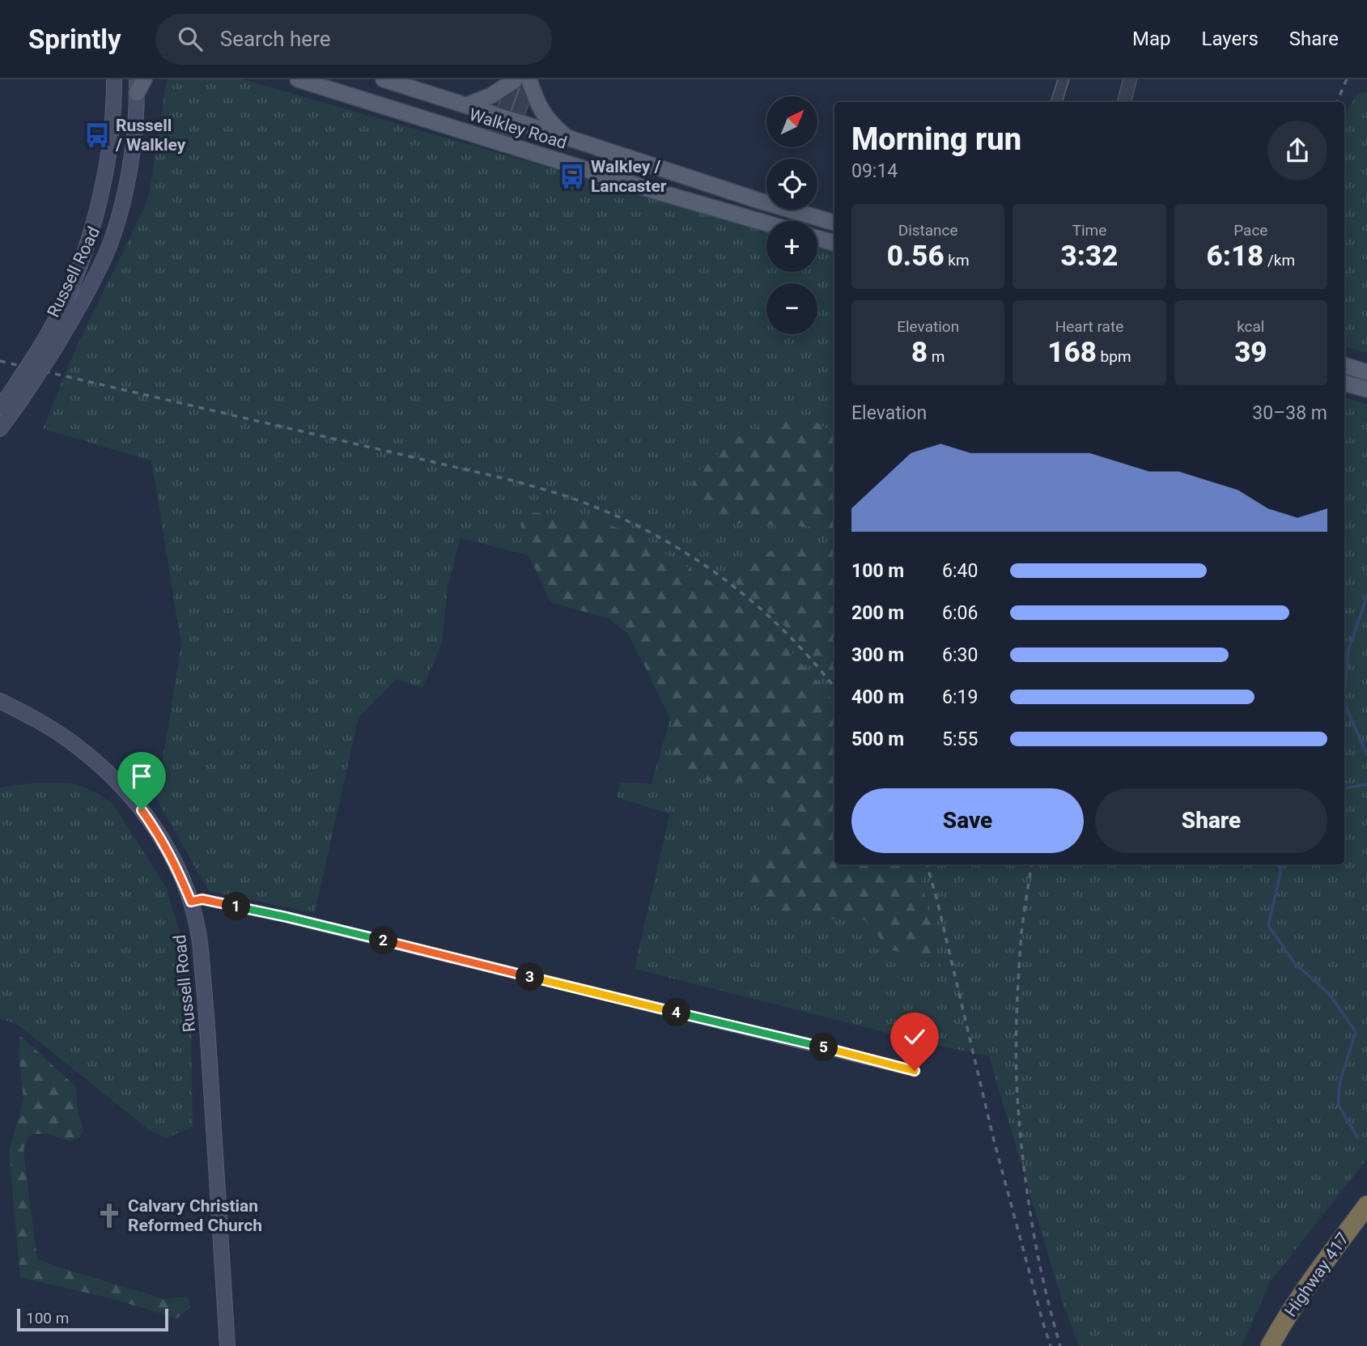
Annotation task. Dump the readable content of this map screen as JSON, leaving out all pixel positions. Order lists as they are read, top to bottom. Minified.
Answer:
{"streets":{"highway":["Highway 417"],"main road":["Walkley Road","Russell Road"]},"places":{"bus stop":["Russell / Walkley","Walkley / Lancaster"],"church":["Calvary Christian Reformed Church"]},"scale_bar":"100 m","north":"top right","page":{"header":"Sprintly","search":"Search here","nav":["Map","Layers","Share"],"map_buttons":["+","−"],"heading":["Morning run","09:14"],"stats":[["Distance","0.56 km"],["Time","3:32"],["Pace","6:18 /km"],["Elevation","8 m"],["Heart rate","168 bpm"],["kcal","39"]],"chart":["Elevation","30–38 m"],"list":[{"name":"100 m","note":"6:40"},{"name":"200 m","note":"6:06"},{"name":"300 m","note":"6:30"},{"name":"400 m","note":"6:19"},{"name":"500 m","note":"5:55"}],"buttons":["Save","Share"],"pins":["1","2","3","4","5"],"scale":"100 m"}}
